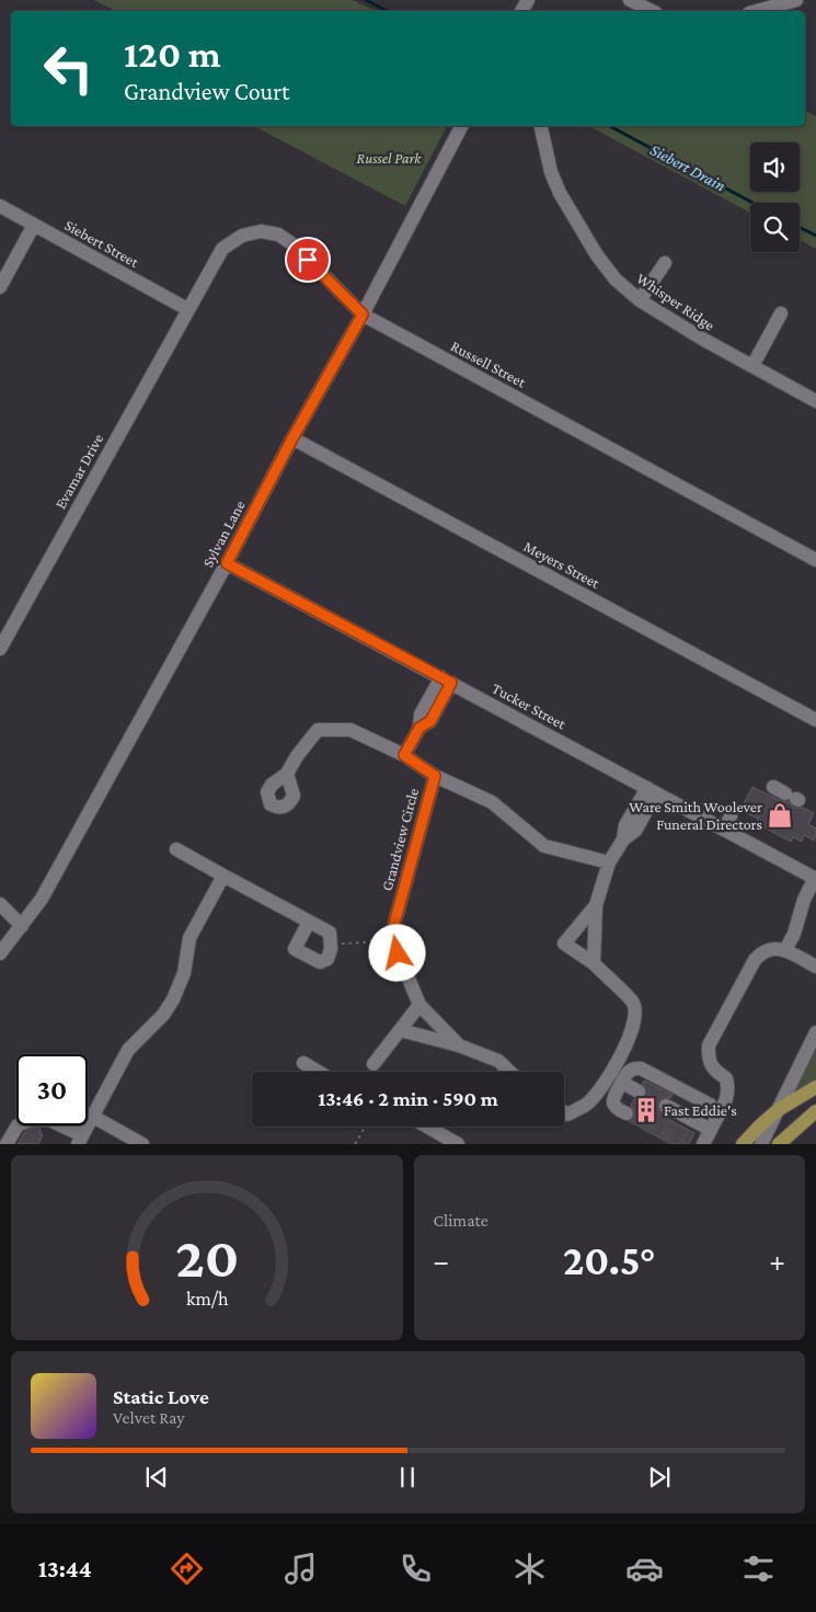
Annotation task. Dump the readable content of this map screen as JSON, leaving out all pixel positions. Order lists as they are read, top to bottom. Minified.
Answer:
{"streets":{"street":["Siebert Street","Whisper Ridge","Russell Street","Evamar Drive","Sylvan Lane","Meyers Street","Tucker Street","Grandview Circle"]},"crossings":[["Siebert Street","Russell Street"],["Siebert Street","Evamar Drive"],["Russell Street","Evamar Drive"],["Russell Street","Sylvan Lane"],["Sylvan Lane","Meyers Street"],["Sylvan Lane","Tucker Street"]],"water":["Siebert Drain"],"parks":["Russel Park"],"places":{"shop":["Ware Smith Woolever Funeral Directors"],"building":["Fast Eddie's"]},"page":{"turn":["120 m","Grandview Court"],"limit":"30","trip":"13:46 · 2 min · 590 m","tile":"Climate","heat":["−","20.5°","+"],"song":["Static Love","Velvet Ray"],"tabs":"13:44","gauge":["20","km/h"]}}
